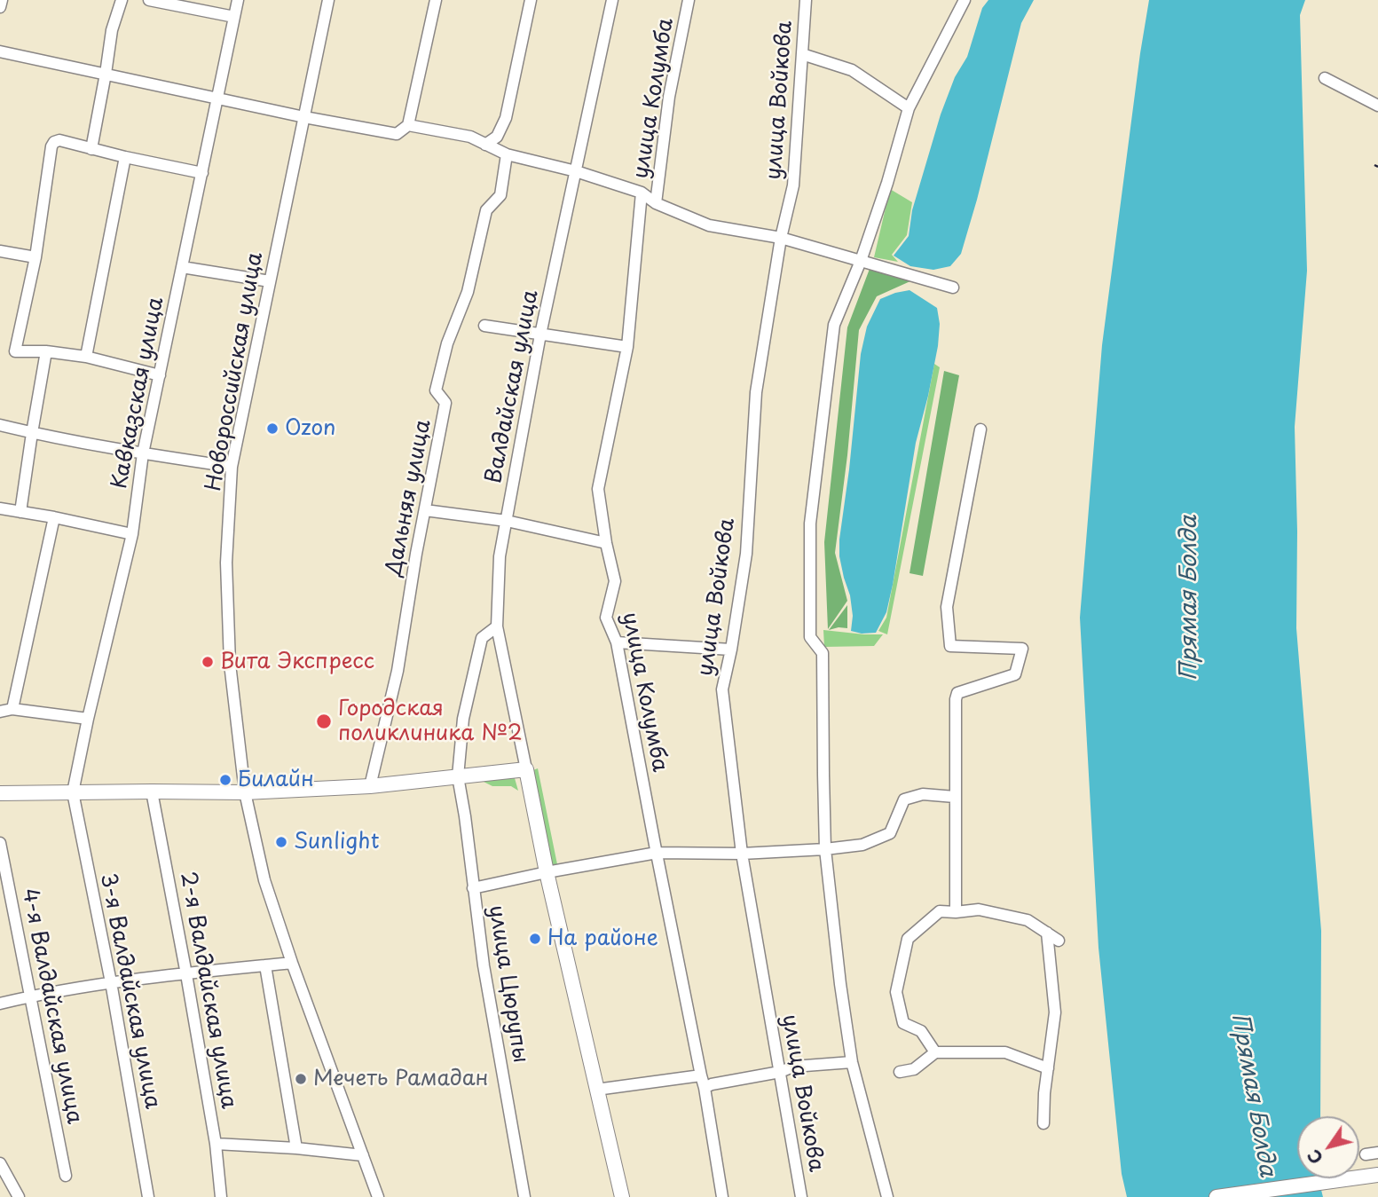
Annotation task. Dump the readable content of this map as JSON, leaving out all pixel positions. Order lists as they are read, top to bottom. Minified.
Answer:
{"streets":{"street":["улица Колумба","улица Войкова","Новороссийская улица","Валдайская улица","Кавказская улица","Дальняя улица","улица Цюрупы","2-я Валдайская улица","3-я Валдайская улица","4-я Валдайская улица"]},"crossings":[["Кавказская улица","3-я Валдайская улица"]],"water":["Прямая Болда"],"places":["Ozon","Вита Экспресс","Городская поликлиника №2","Билайн","Sunlight","На районе","Мечеть Рамадан"],"north":"bottom left"}
